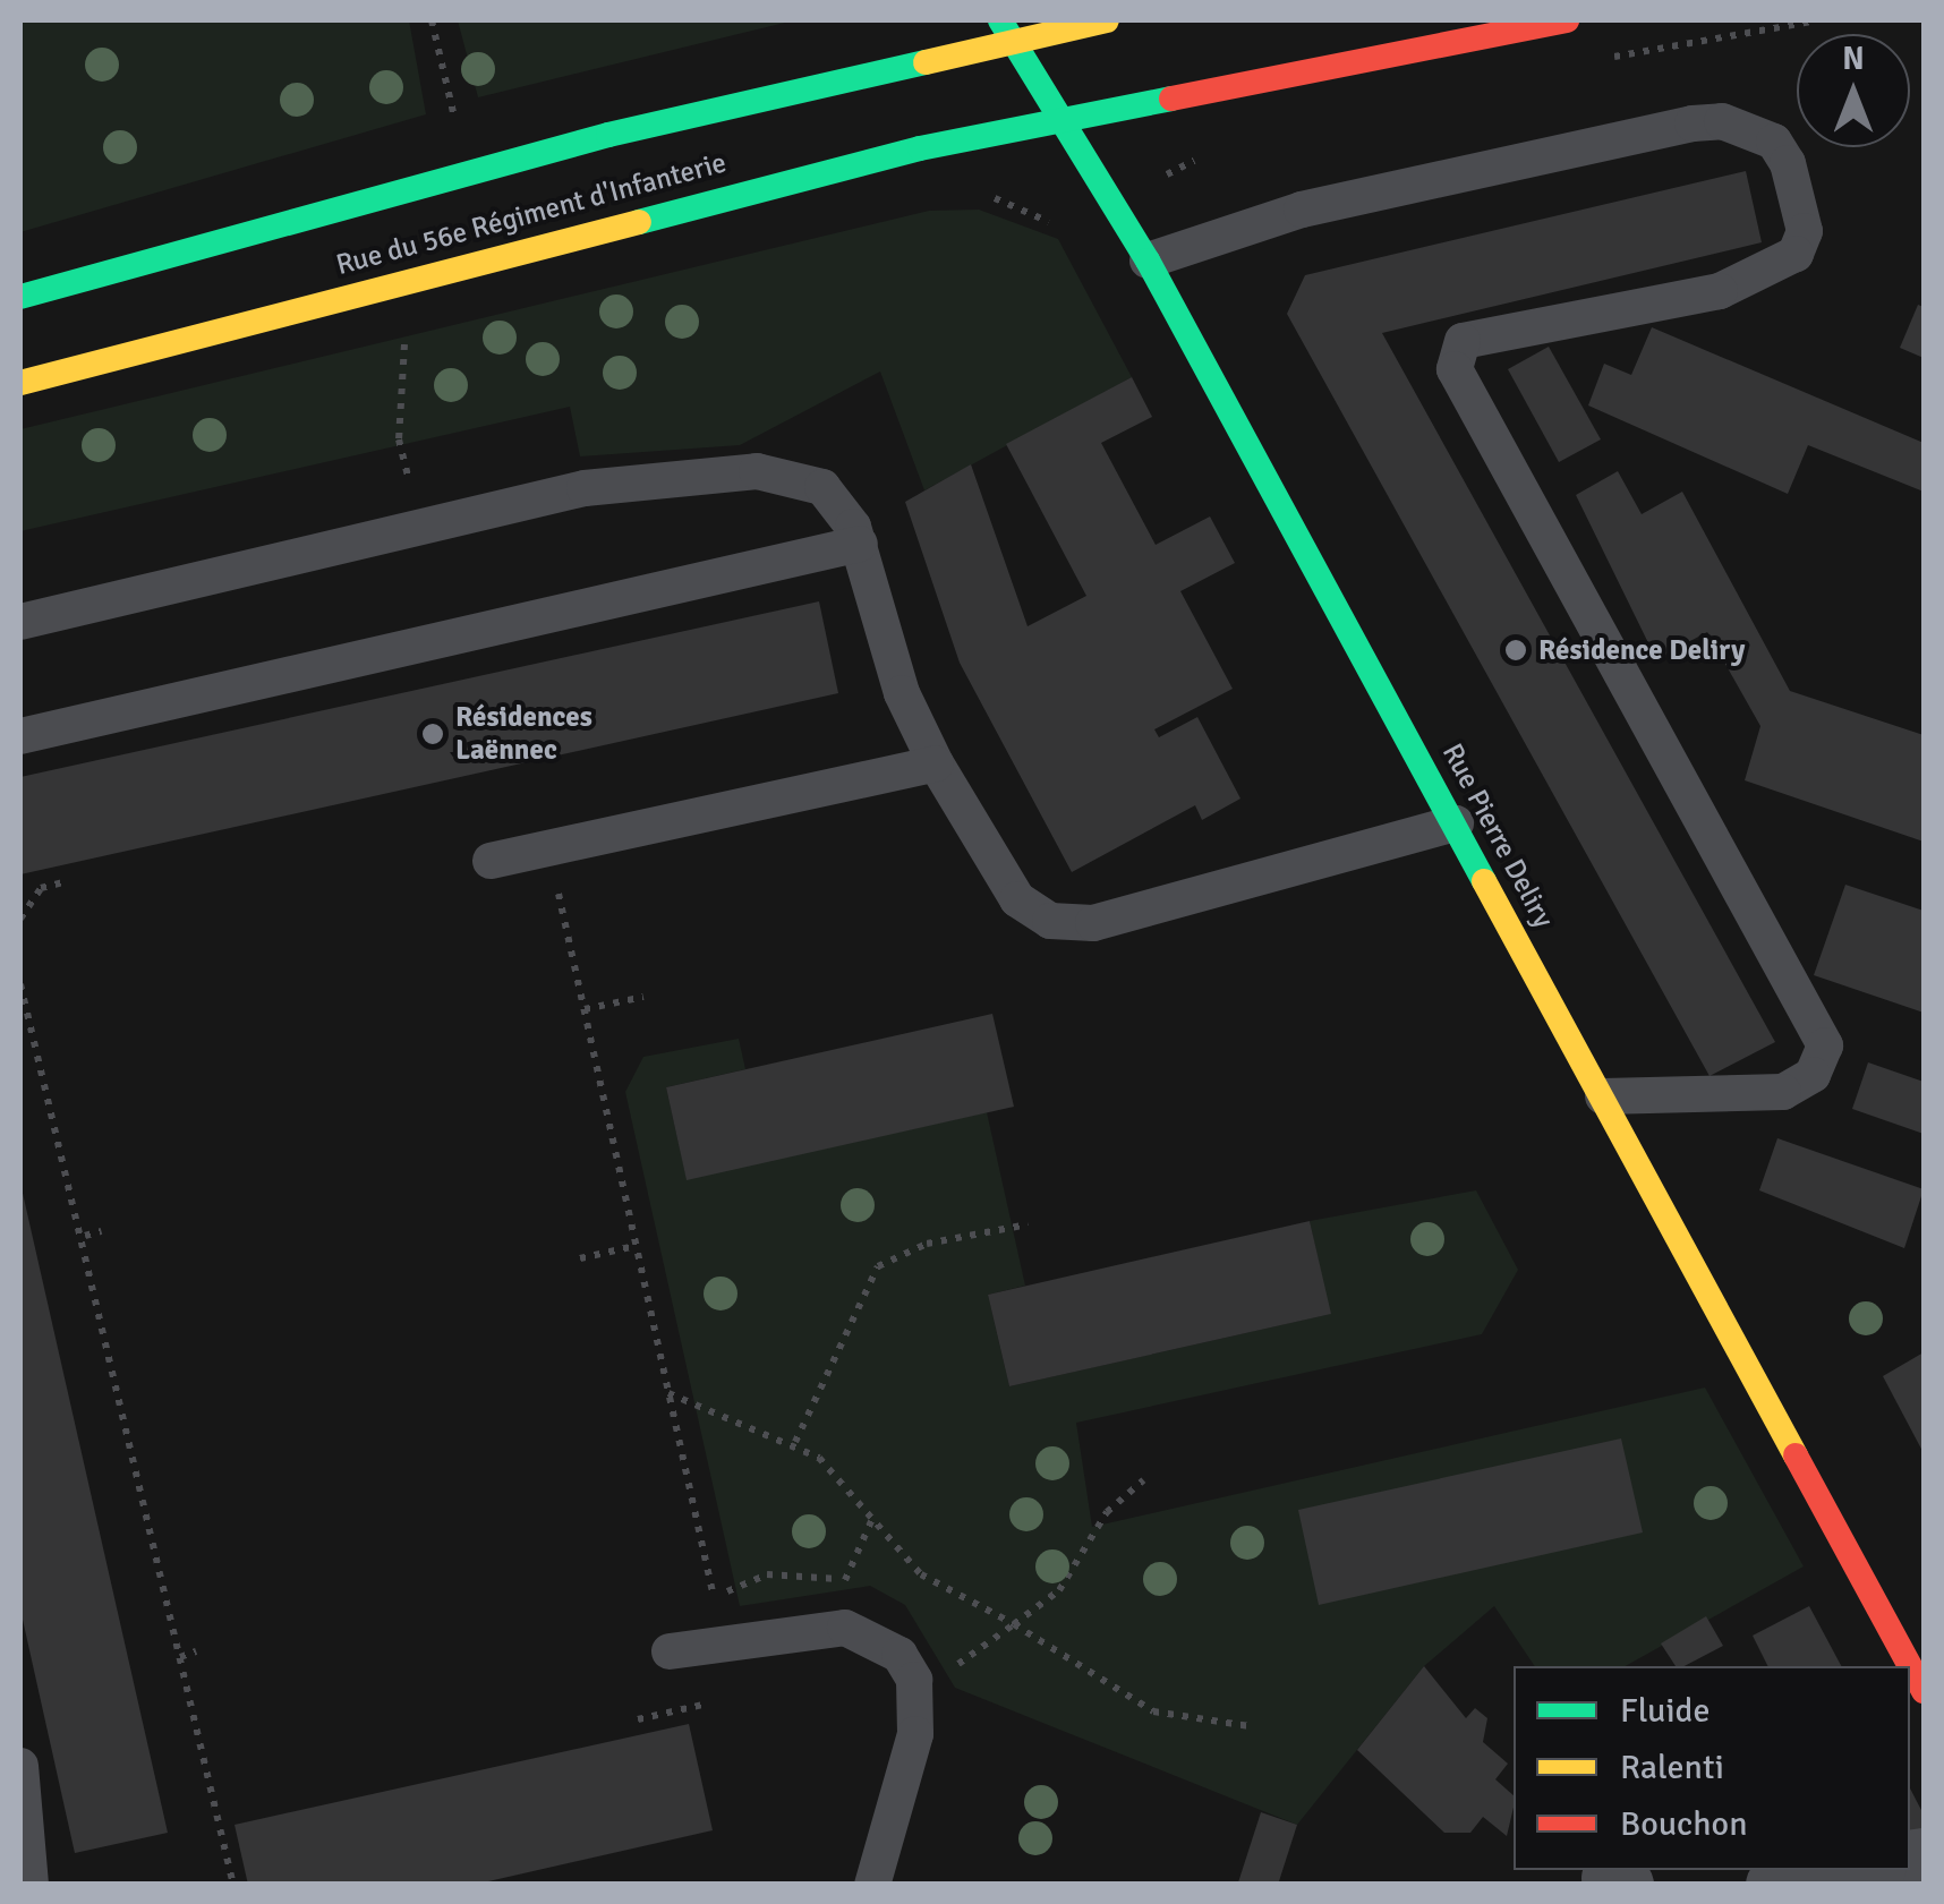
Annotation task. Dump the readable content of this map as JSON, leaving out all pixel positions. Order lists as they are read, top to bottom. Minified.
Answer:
{"streets":{"main road":["Rue du 56e Régiment d'Infanterie","Rue Pierre Deliry"]},"crossings":[["Rue du 56e Régiment d'Infanterie","Rue Pierre Deliry"]],"places":["Résidence Deliry","Résidences Laënnec"],"legend":["Fluide","Ralenti","Bouchon"],"north":"top"}
